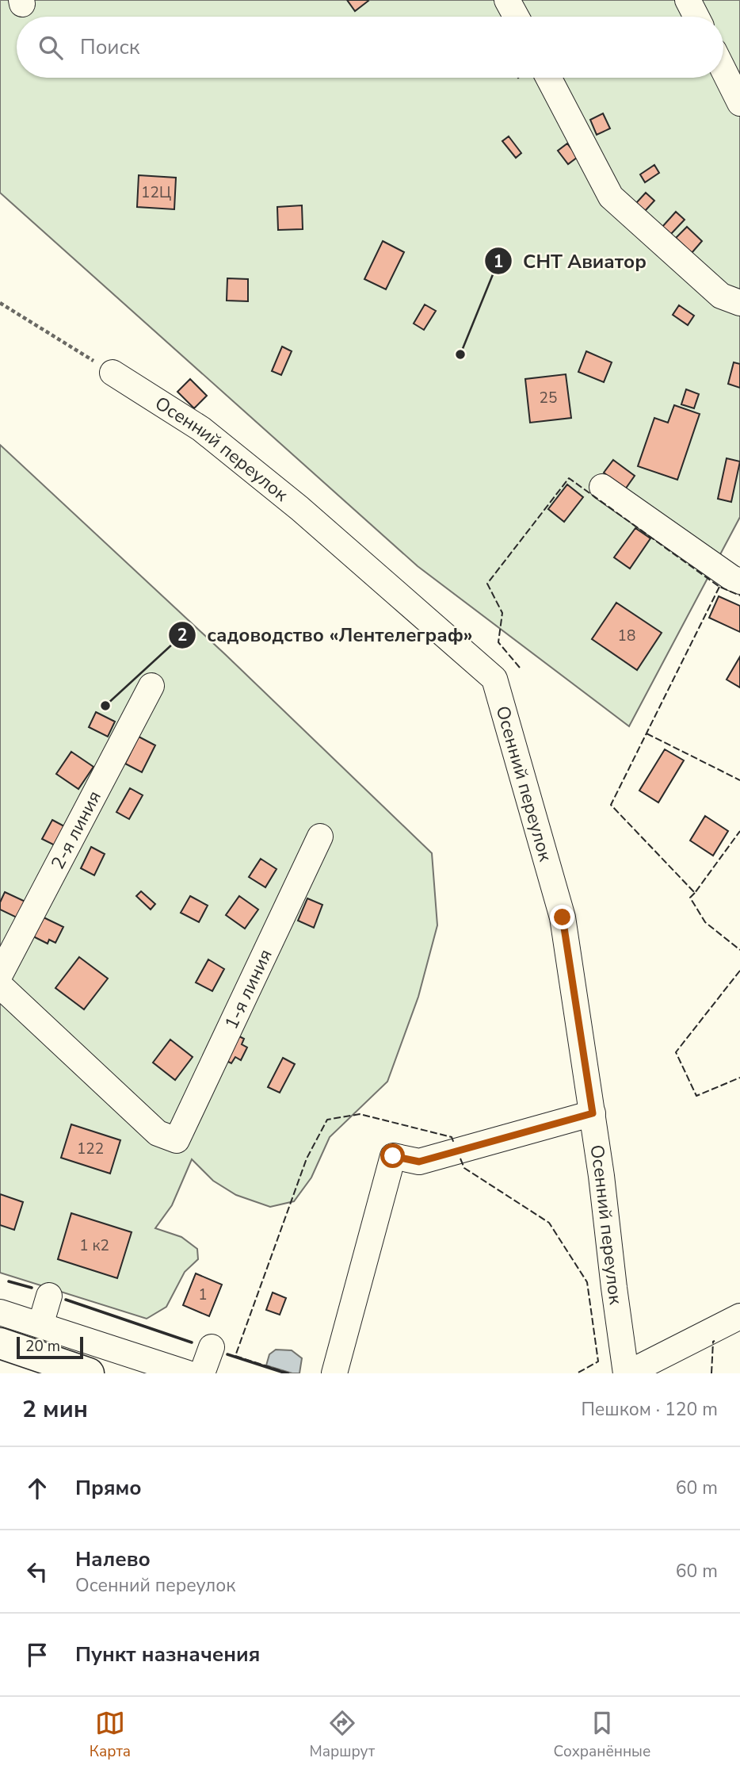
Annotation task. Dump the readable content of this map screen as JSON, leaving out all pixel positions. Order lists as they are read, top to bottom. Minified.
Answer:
{"streets":{"street":["Осенний переулок","2-я линия","1-я линия"]},"places":["СНТ Авиатор","садоводство «Лентелеграф»"],"house_numbers":["12Ц","25","18","122","1 к2","1"],"scale_bar":"20 m","page":{"search":"Поиск","scale":"20 m","heading":["2 мин","Пешком · 120 m"],"list":[["Прямо","60 m"],["Налево","Осенний переулок","60 m"],"Пункт назначения"],"nav":["Карта","Маршрут","Сохранённые"]}}
